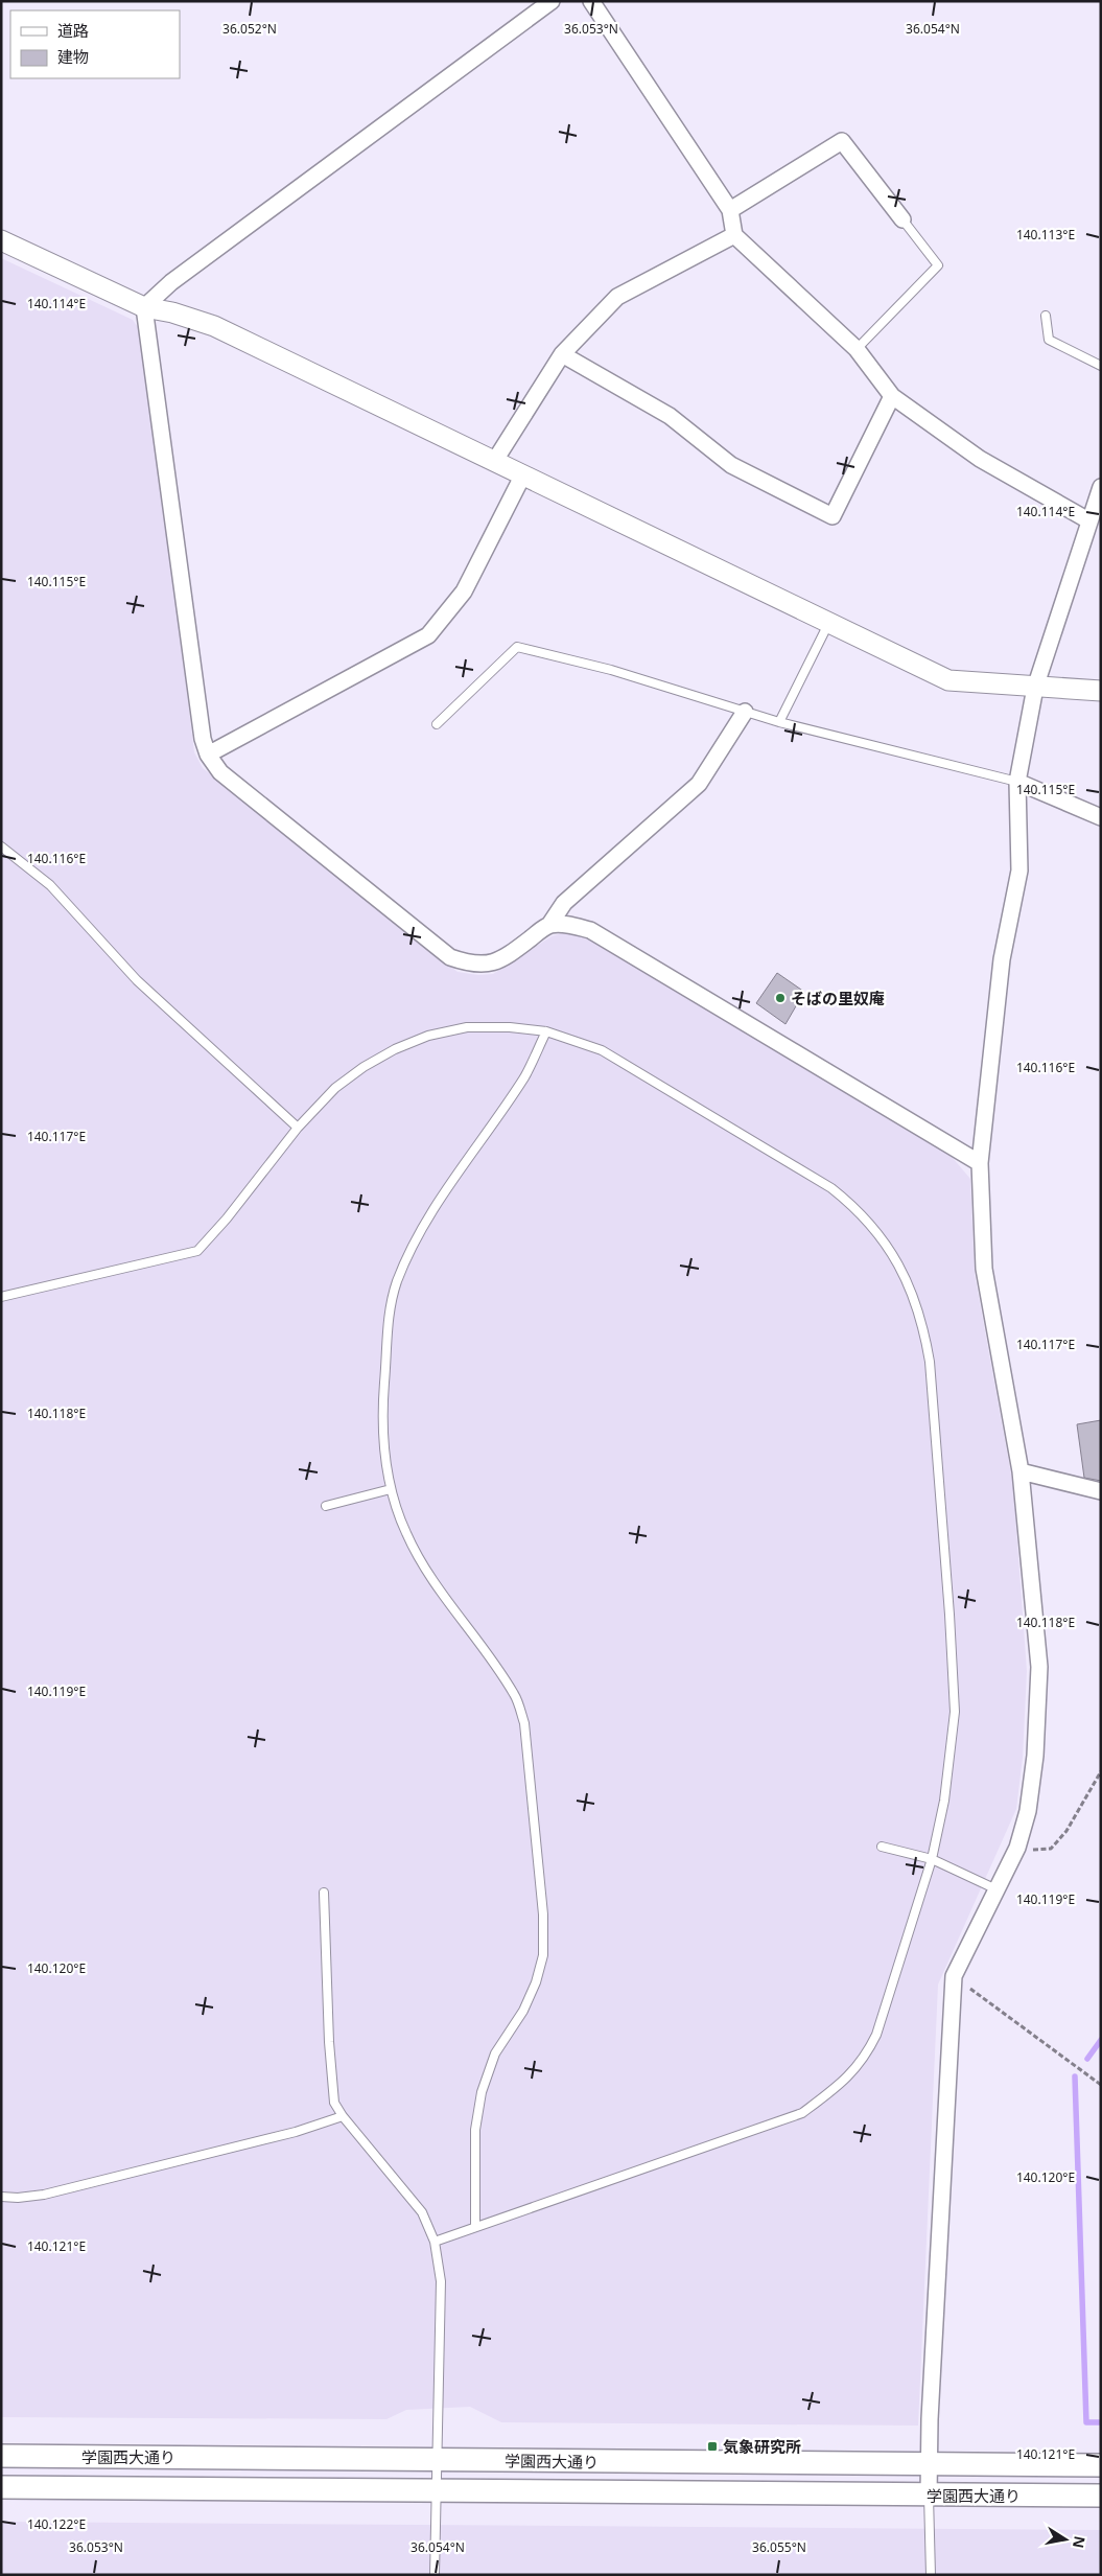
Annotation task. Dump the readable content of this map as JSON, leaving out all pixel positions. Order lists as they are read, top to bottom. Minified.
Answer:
{"streets":{"main road":["学園西大通り"]},"places":{"other":["そばの里奴庵"],"transit":["気象研究所"]},"legend":["道路","建物"],"north":"right","coordinates":["36.052°N","36.053°N","36.054°N","140.113°E","140.114°E","140.115°E","140.116°E","140.117°E","140.118°E","140.119°E","140.120°E","140.121°E","140.122°E","36.055°N"]}
